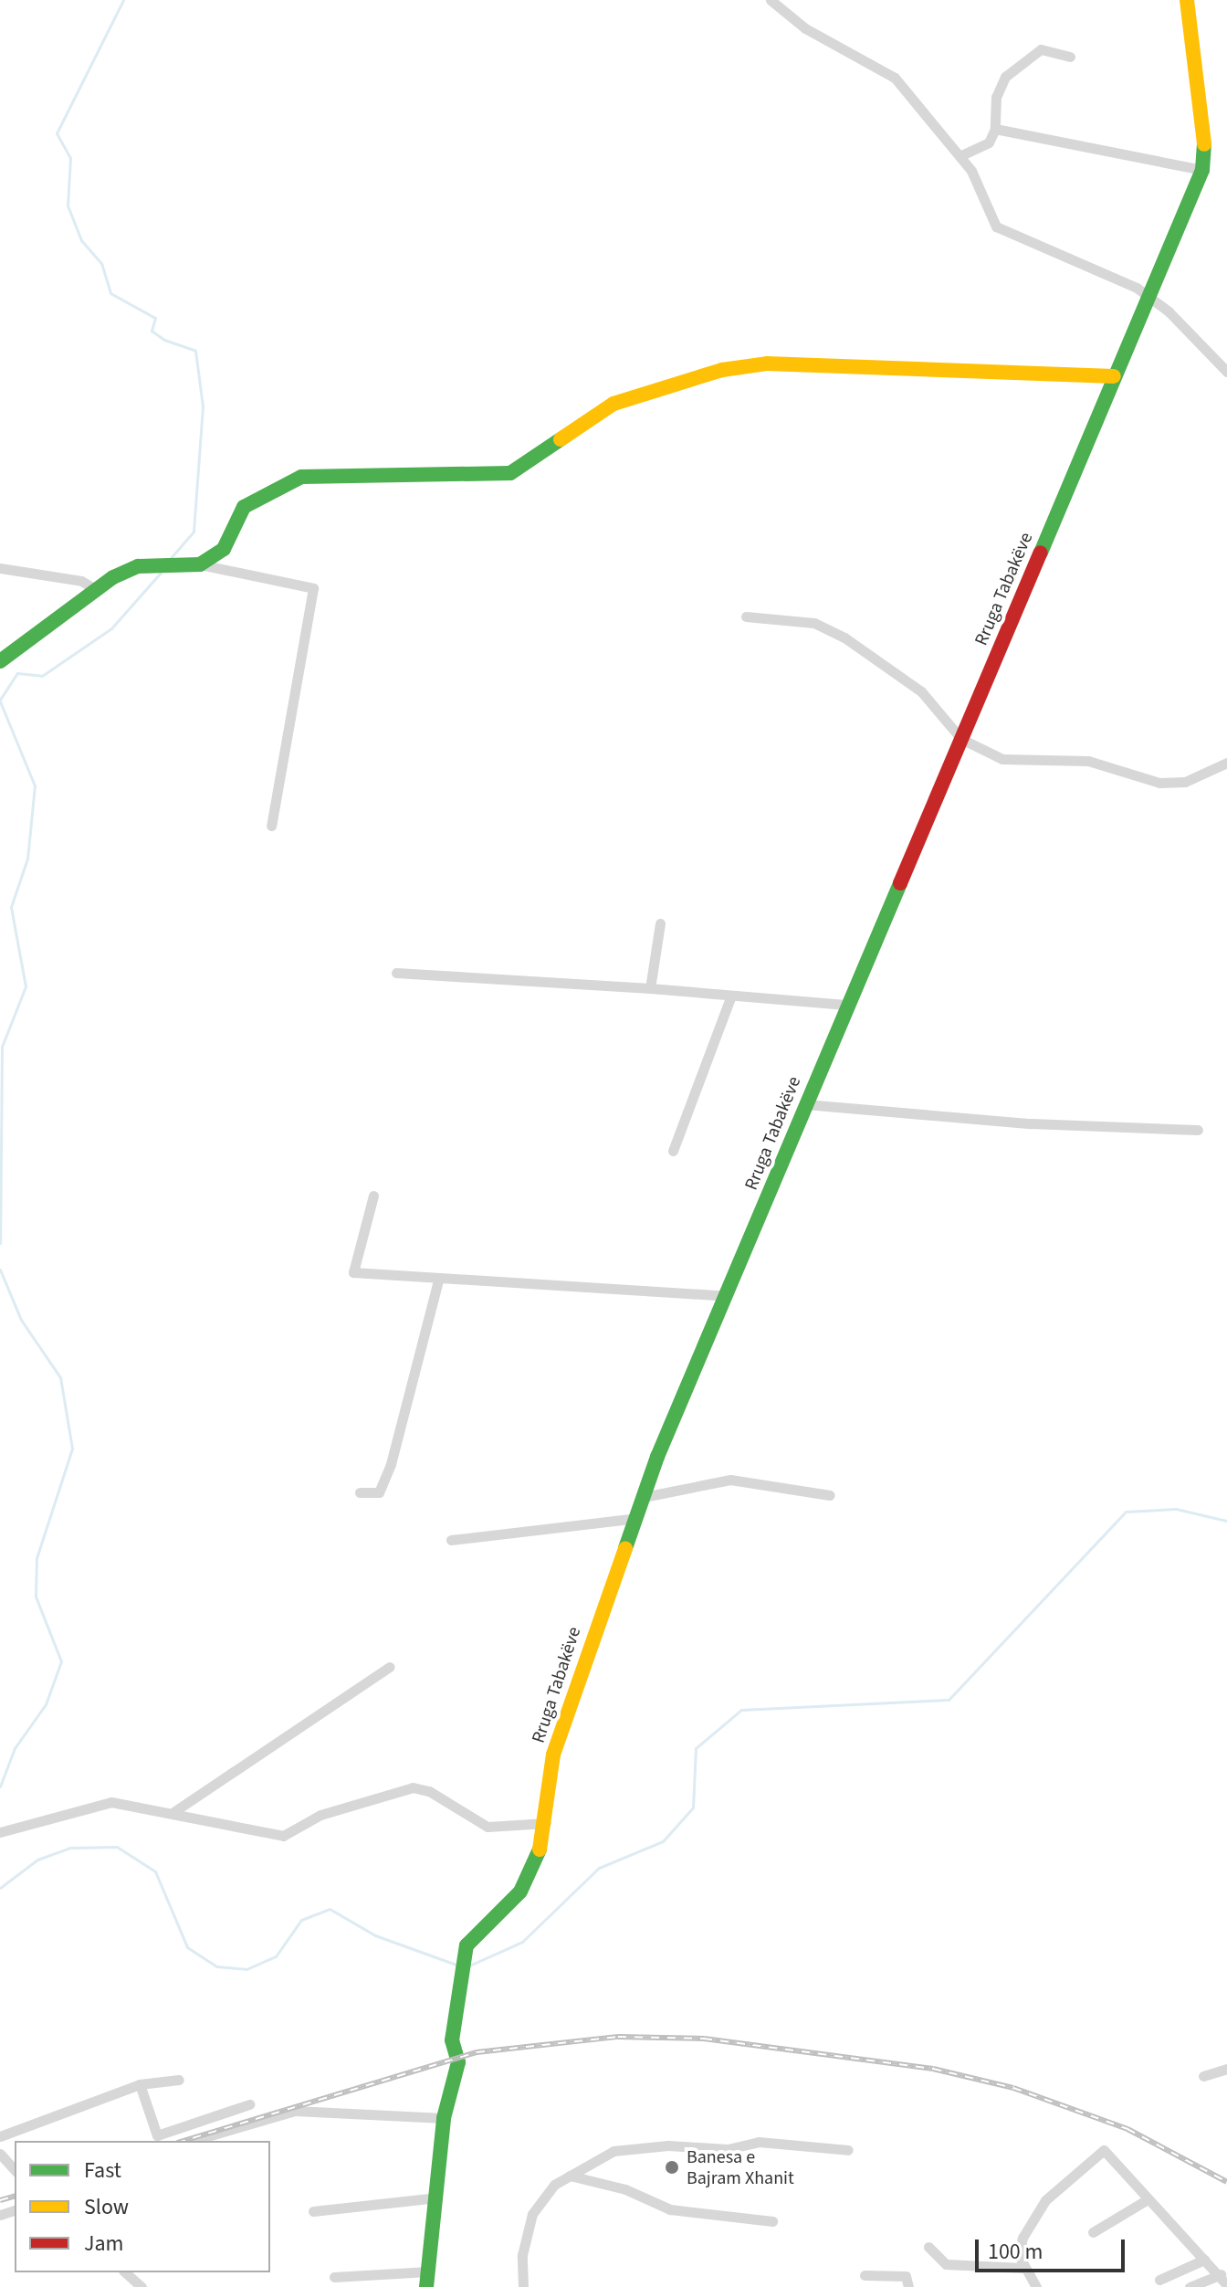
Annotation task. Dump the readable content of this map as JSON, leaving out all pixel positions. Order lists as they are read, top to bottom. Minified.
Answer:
{"streets":{"street":["Rruga Tabakëve"]},"places":["Banesa e Bajram Xhanit"],"legend":["Fast","Slow","Jam"],"scale_bar":"100 m"}
